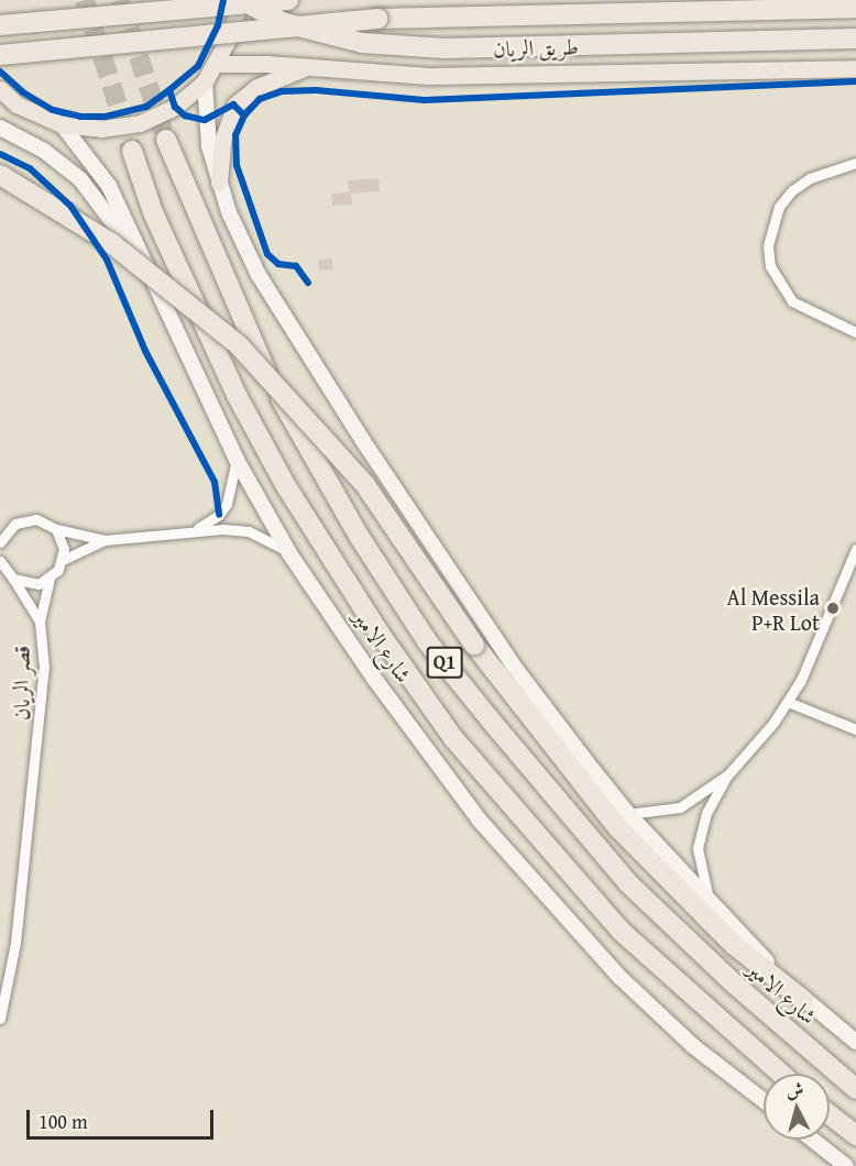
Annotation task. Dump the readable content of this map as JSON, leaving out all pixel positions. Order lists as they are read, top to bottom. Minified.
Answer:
{"streets":{"highway":["طريق الريان","شارع الامير","Q1"],"street":["قصر الريان"]},"places":["Al Messila P+R Lot"],"scale_bar":"100 m","north":"top"}
